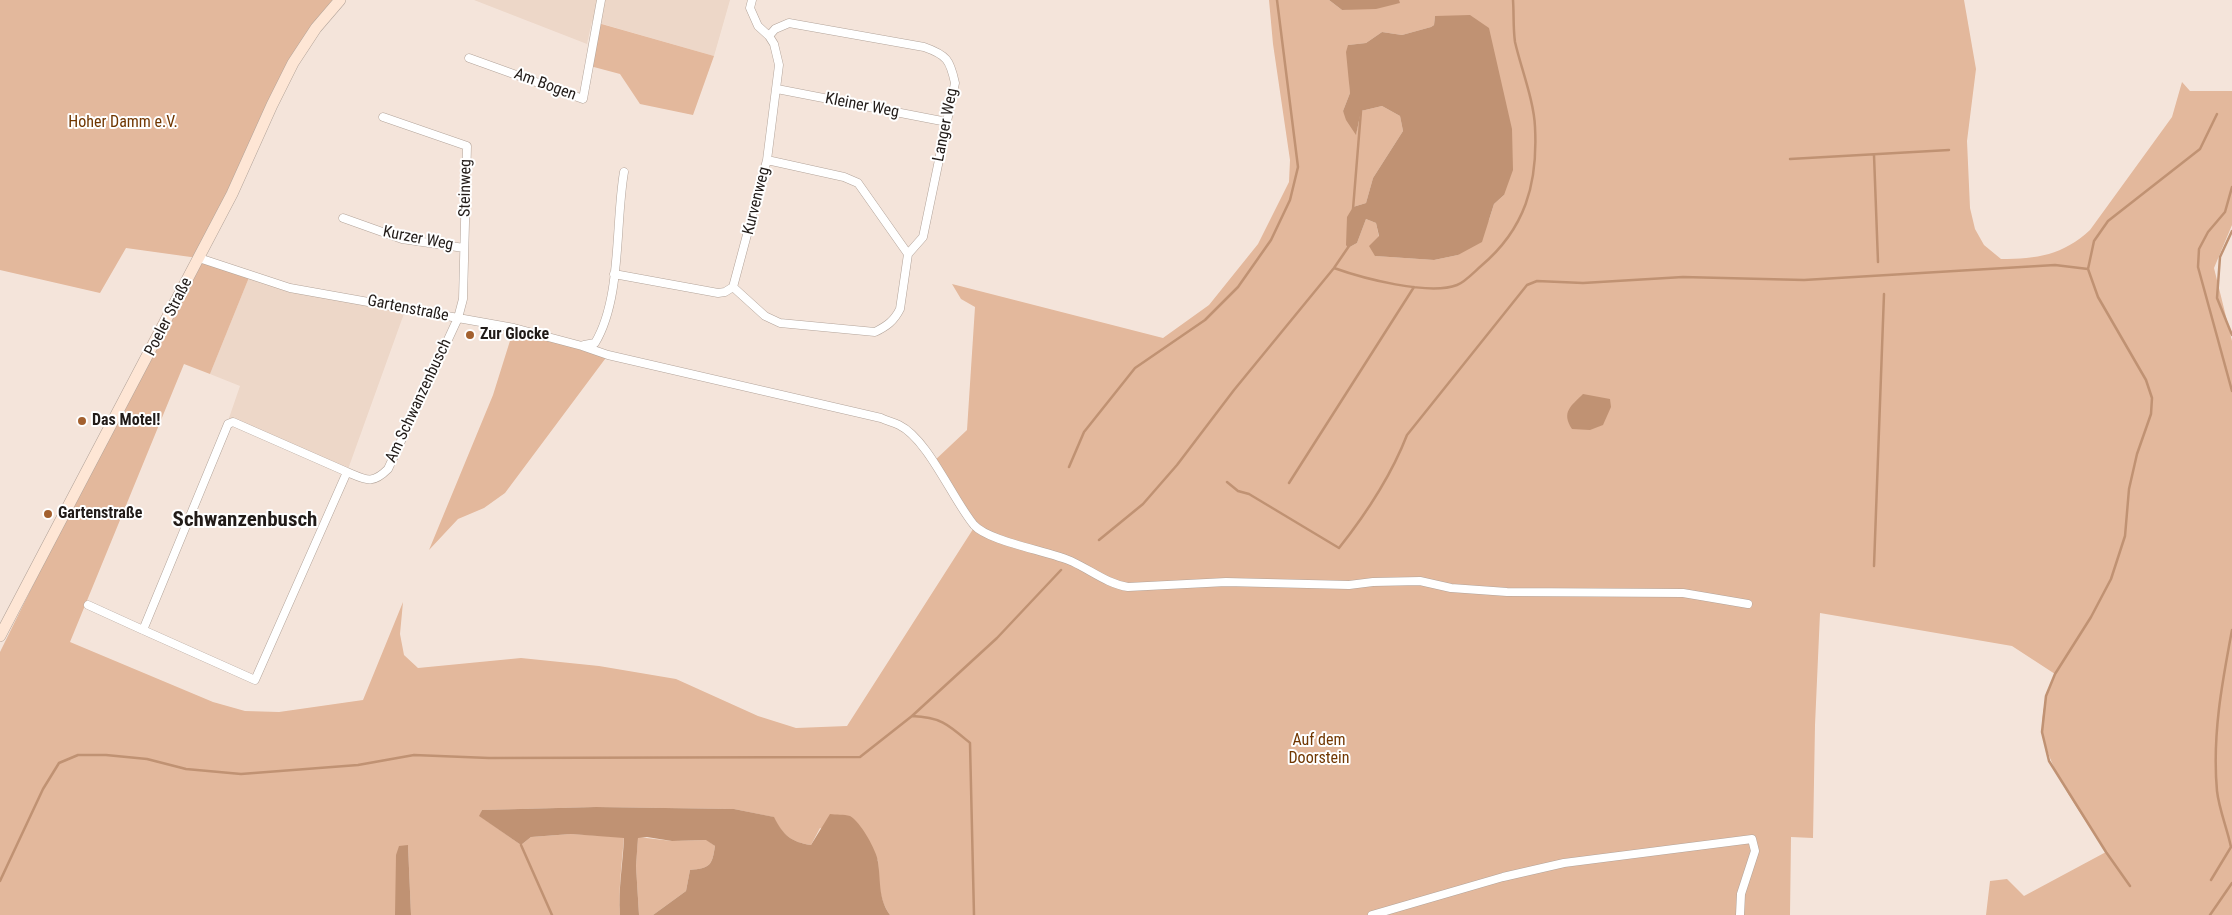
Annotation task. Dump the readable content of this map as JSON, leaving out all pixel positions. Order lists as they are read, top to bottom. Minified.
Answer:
{"streets":{"main road":["Poeler Straße"],"street":["Am Bogen","Kleiner Weg","Langer Weg","Steinweg","Kurvenweg","Kurzer Weg","Gartenstraße","Am Schwanzenbusch"]},"crossings":[["Kleiner Weg","Langer Weg"],["Kleiner Weg","Kurvenweg"],["Langer Weg","Kurvenweg"],["Steinweg","Kurzer Weg"],["Steinweg","Gartenstraße"],["Steinweg","Am Schwanzenbusch"],["Gartenstraße","Poeler Straße"],["Gartenstraße","Am Schwanzenbusch"]],"districts":["Schwanzenbusch"],"parks":["Hoher Damm e.V.","Auf dem Doorstein"],"places":["Zur Glocke","Das Motel!","Gartenstraße"]}
